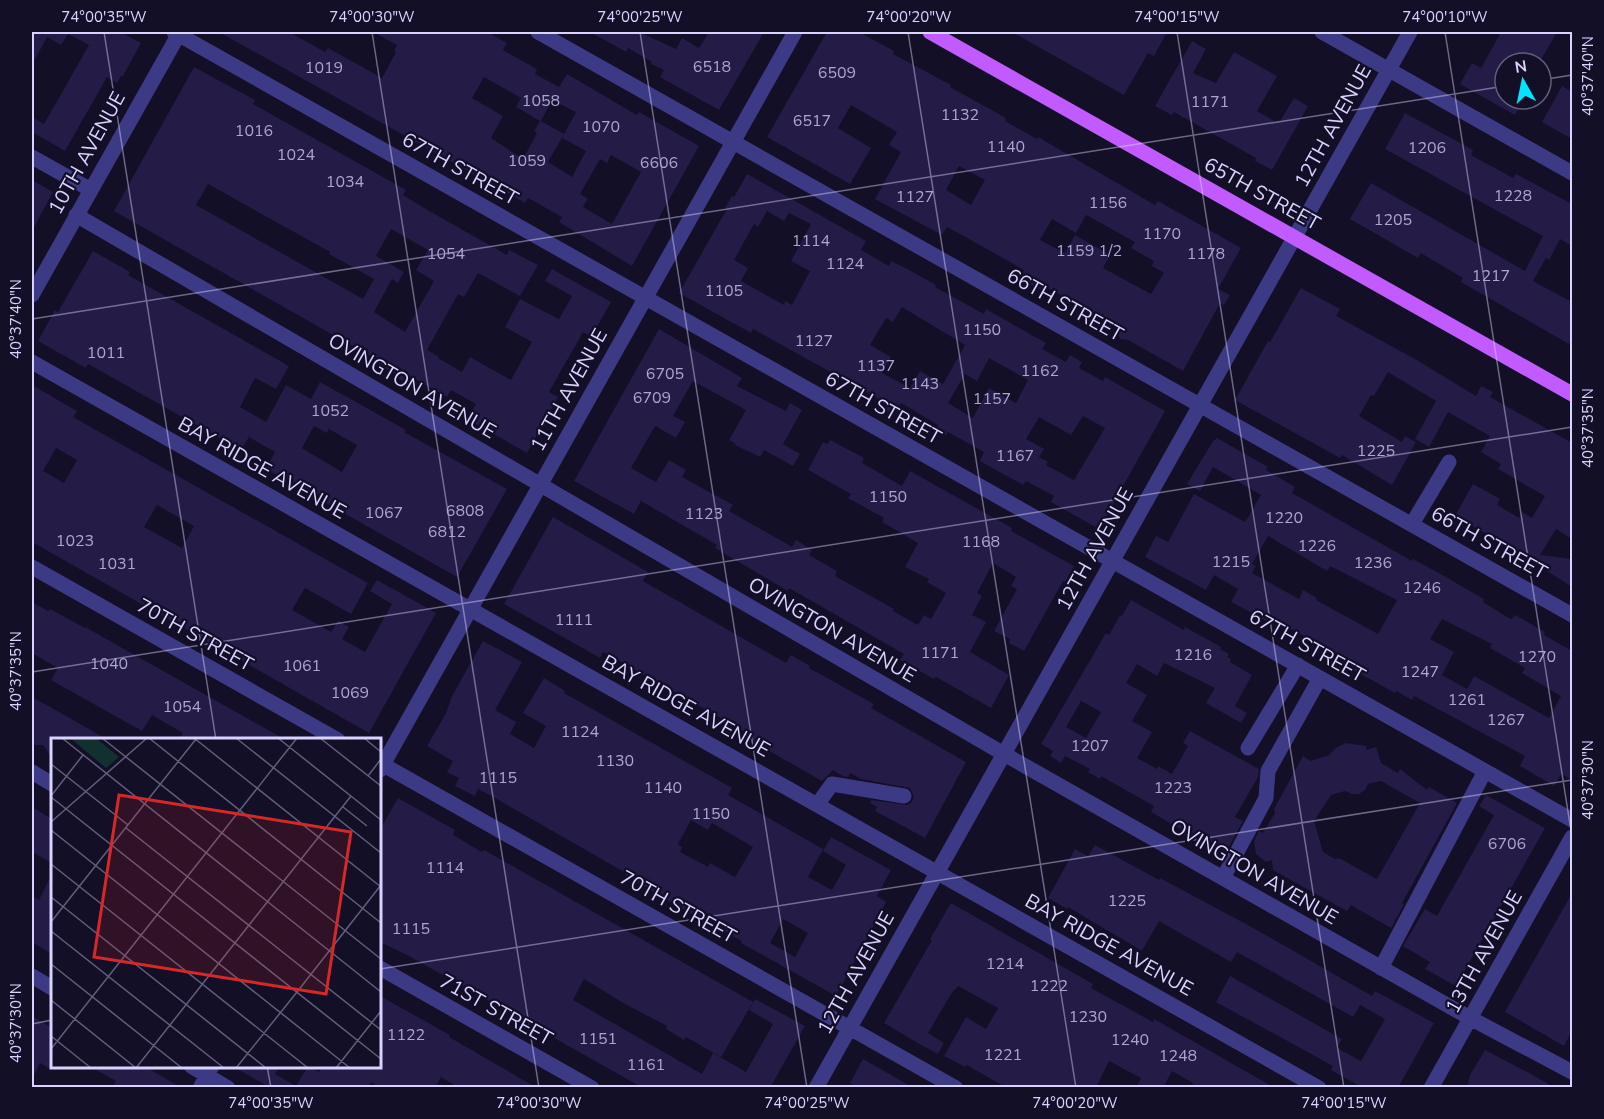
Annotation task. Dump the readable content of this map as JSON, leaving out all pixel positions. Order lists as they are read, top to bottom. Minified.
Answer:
{"streets":{"main road":["65TH STREET"],"street":["12TH AVENUE","10TH AVENUE","67TH STREET","66TH STREET","OVINGTON AVENUE","11TH AVENUE","BAY RIDGE AVENUE","70TH STREET","13TH AVENUE","71ST STREET"]},"crossings":[["12TH AVENUE","67TH STREET"],["12TH AVENUE","65TH STREET"],["12TH AVENUE","66TH STREET"],["12TH AVENUE","OVINGTON AVENUE"],["12TH AVENUE","BAY RIDGE AVENUE"],["12TH AVENUE","70TH STREET"],["10TH AVENUE","67TH STREET"],["10TH AVENUE","OVINGTON AVENUE"],["67TH STREET","11TH AVENUE"],["66TH STREET","11TH AVENUE"],["OVINGTON AVENUE","11TH AVENUE"],["OVINGTON AVENUE","13TH AVENUE"],["11TH AVENUE","BAY RIDGE AVENUE"]],"house_numbers":["6518","1019","6509","1058","1171","1132","6517","1070","1016","1140","1206","1024","1059","6606","1034","1228","1127","1156","1205","1170","1114","1159 1/2","1054","1178","1124","1217","1105","1150","1127","1011","1137","1162","6705","1143","6709","1157","1052","1225","1167","1150","6808","1067","1123","1220","6812","1023","1168","1226","1215","1236","1031","1246","1111","1171","1216","1270","1040","1061","1247","1069","1261","1054","1267","1124","1207","1130","1115","1140","1223","1150","6706","1114","1225","1115","1214","1222","1230","1122","1151","1240","1221","1248","1161"],"north":"top","coordinates":["74°00'35\"W","74°00'30\"W","74°00'25\"W","74°00'20\"W","74°00'15\"W","74°00'10\"W","40°37'40\"N","40°37'35\"N","40°37'30\"N"]}
